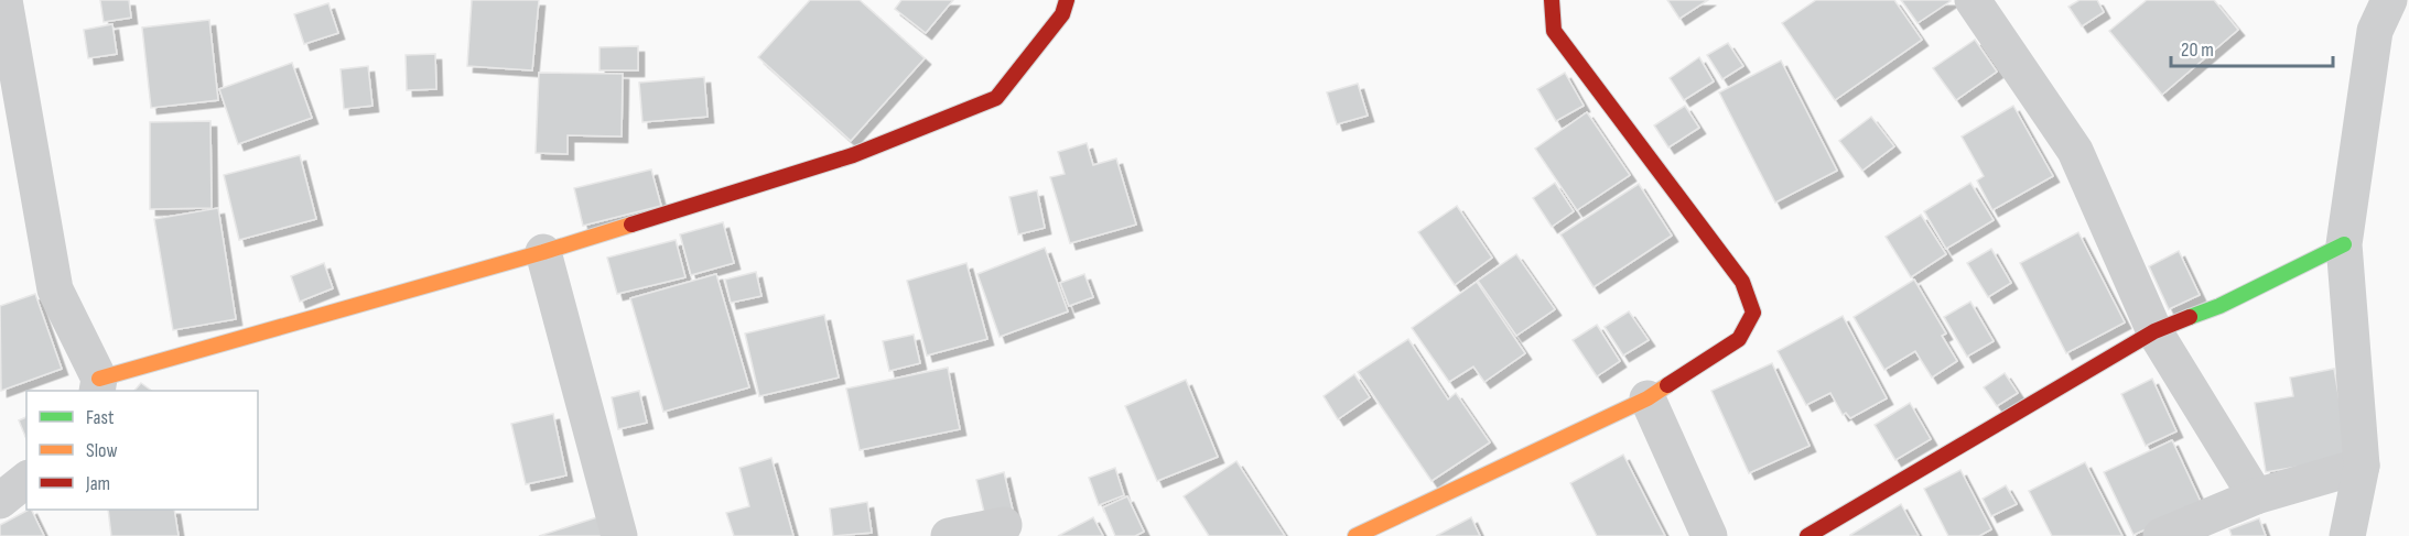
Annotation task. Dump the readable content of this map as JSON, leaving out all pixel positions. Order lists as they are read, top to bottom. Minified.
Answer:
{"legend":["Fast","Slow","Jam"],"scale_bar":"20 m"}
